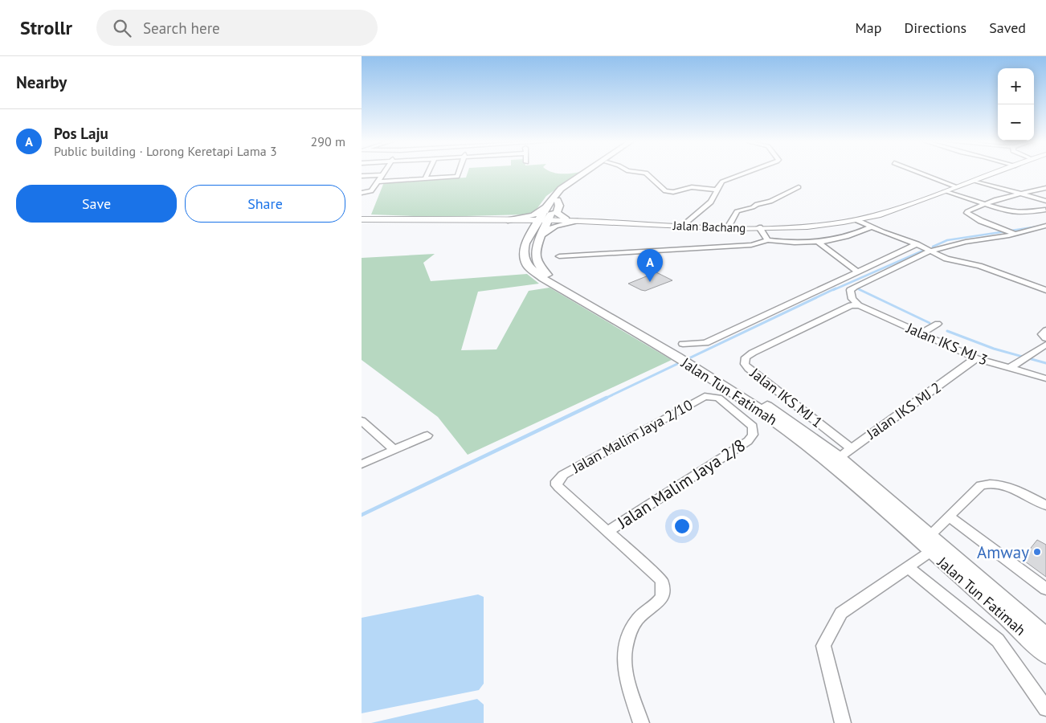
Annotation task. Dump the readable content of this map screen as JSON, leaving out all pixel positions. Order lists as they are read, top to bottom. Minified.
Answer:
{"streets":{"main road":["Jalan Tun Fatimah"],"street":["Jalan Bachang","Jalan IKS MJ 3","Jalan IKS MJ 1","Jalan IKS MJ 2","Jalan Malim Jaya 2/10","Jalan Malim Jaya 2/8"]},"crossings":[["Jalan Bachang","Jalan Tun Fatimah"],["Jalan IKS MJ 3","Jalan IKS MJ 1"],["Jalan IKS MJ 3","Jalan IKS MJ 2"],["Jalan Tun Fatimah","Jalan IKS MJ 1"],["Jalan Tun Fatimah","Jalan IKS MJ 2"],["Jalan IKS MJ 1","Jalan IKS MJ 2"],["Jalan Malim Jaya 2/10","Jalan Malim Jaya 2/8"]],"places":["Amway"],"page":{"header":"Strollr","search":"Search here","nav":["Map","Directions","Saved"],"heading":"Nearby","map_buttons":["+","−"],"list":[{"mark":"A","name":"Pos Laju","note":"Public building · Lorong Keretapi Lama 3","value":"290 m"}],"buttons":["Save","Share"],"pins":"A"}}
